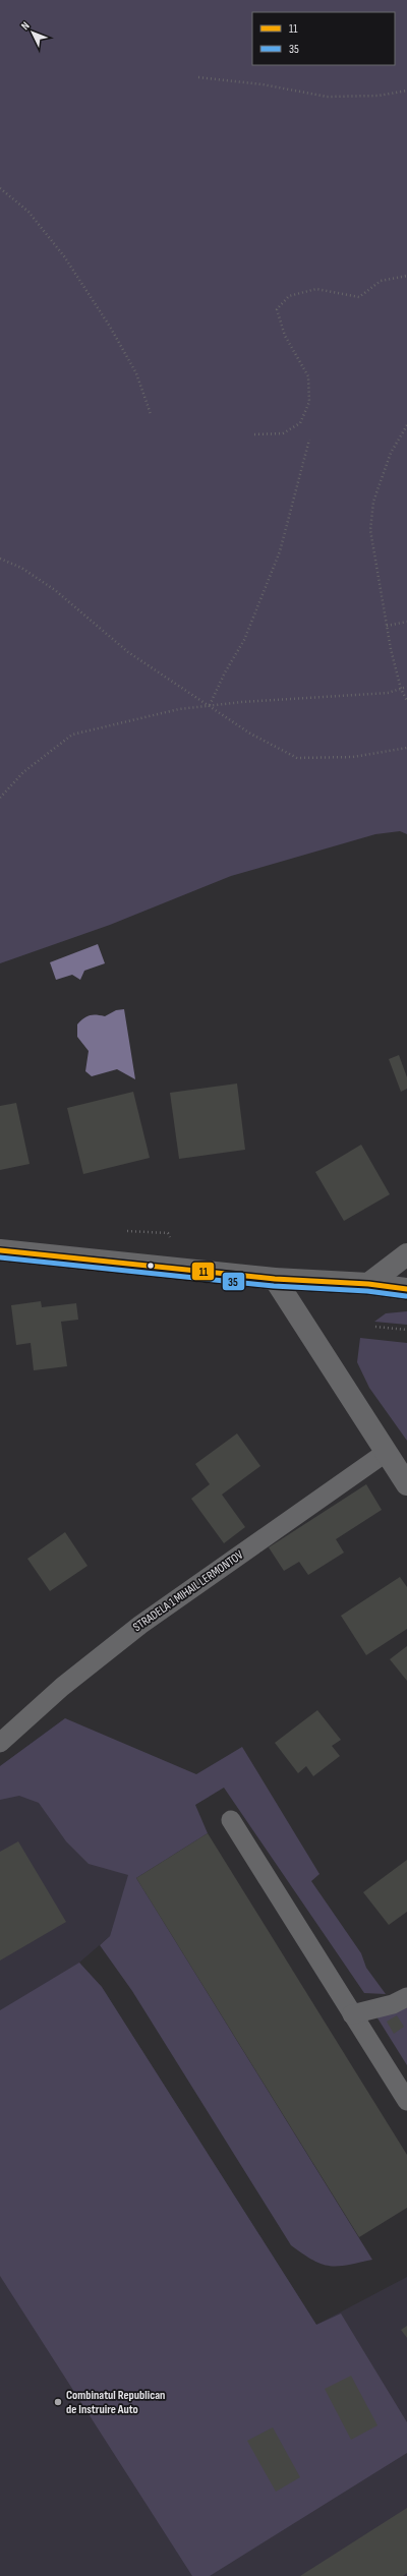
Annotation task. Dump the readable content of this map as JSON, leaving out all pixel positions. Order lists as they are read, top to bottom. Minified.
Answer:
{"streets":{"lane":["STRADELA 1 MIHAIL LERMONTOV"]},"places":["Combinatul Republican de Instruire Auto"],"lines":["transit line 11","transit line 35"],"legend":["11","35"],"north":"top left"}
